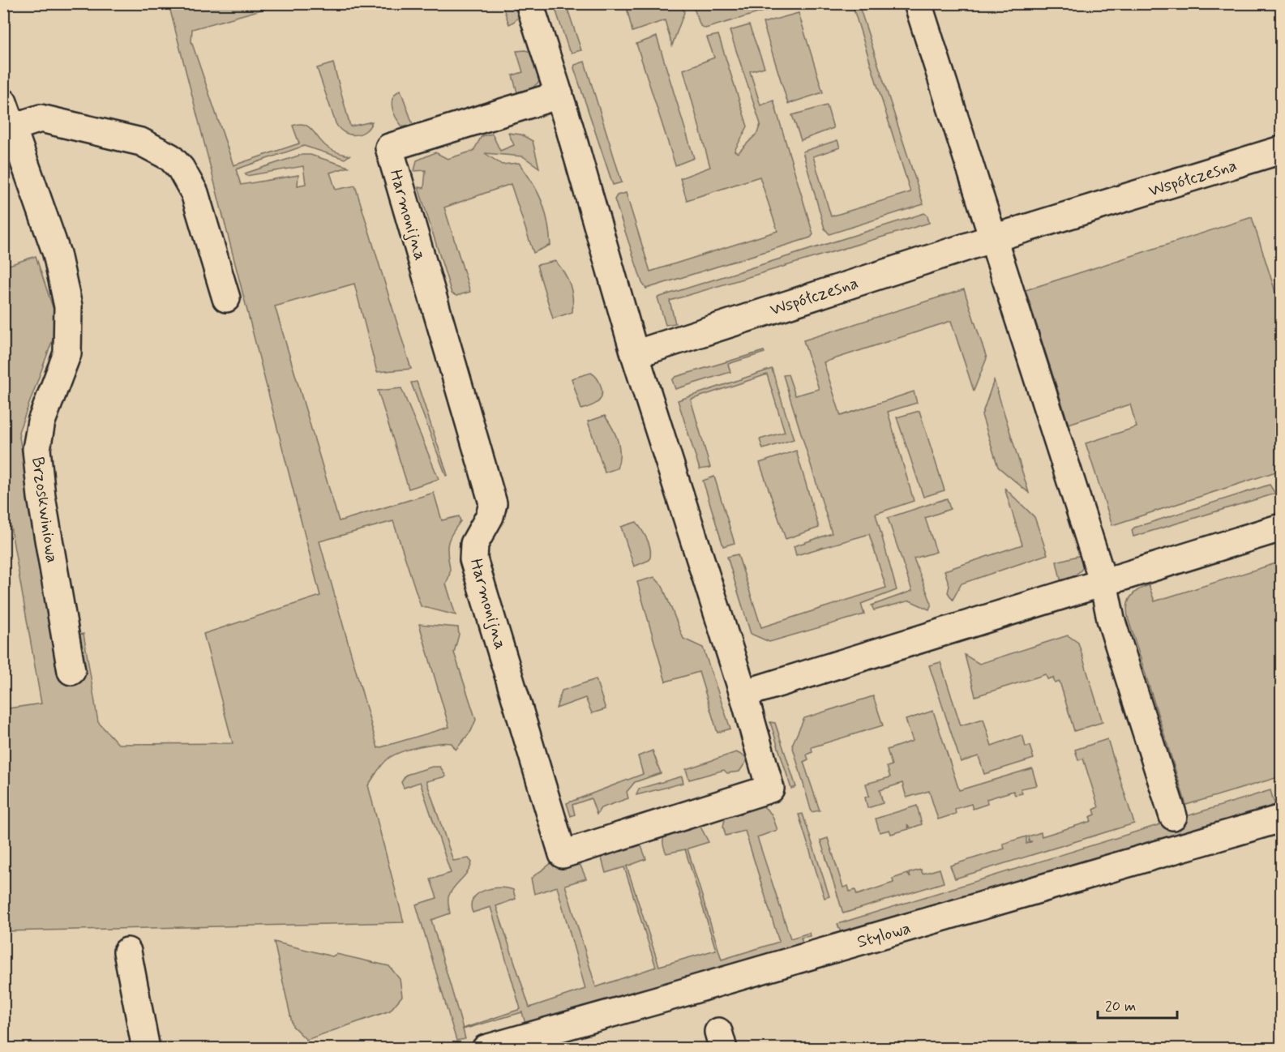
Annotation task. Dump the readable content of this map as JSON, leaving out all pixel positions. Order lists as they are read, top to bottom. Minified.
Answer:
{"streets":{"street":["Współczesna","Harmonijna","Brzoskwiniowa","Stylowa"]},"scale_bar":"20 m"}
